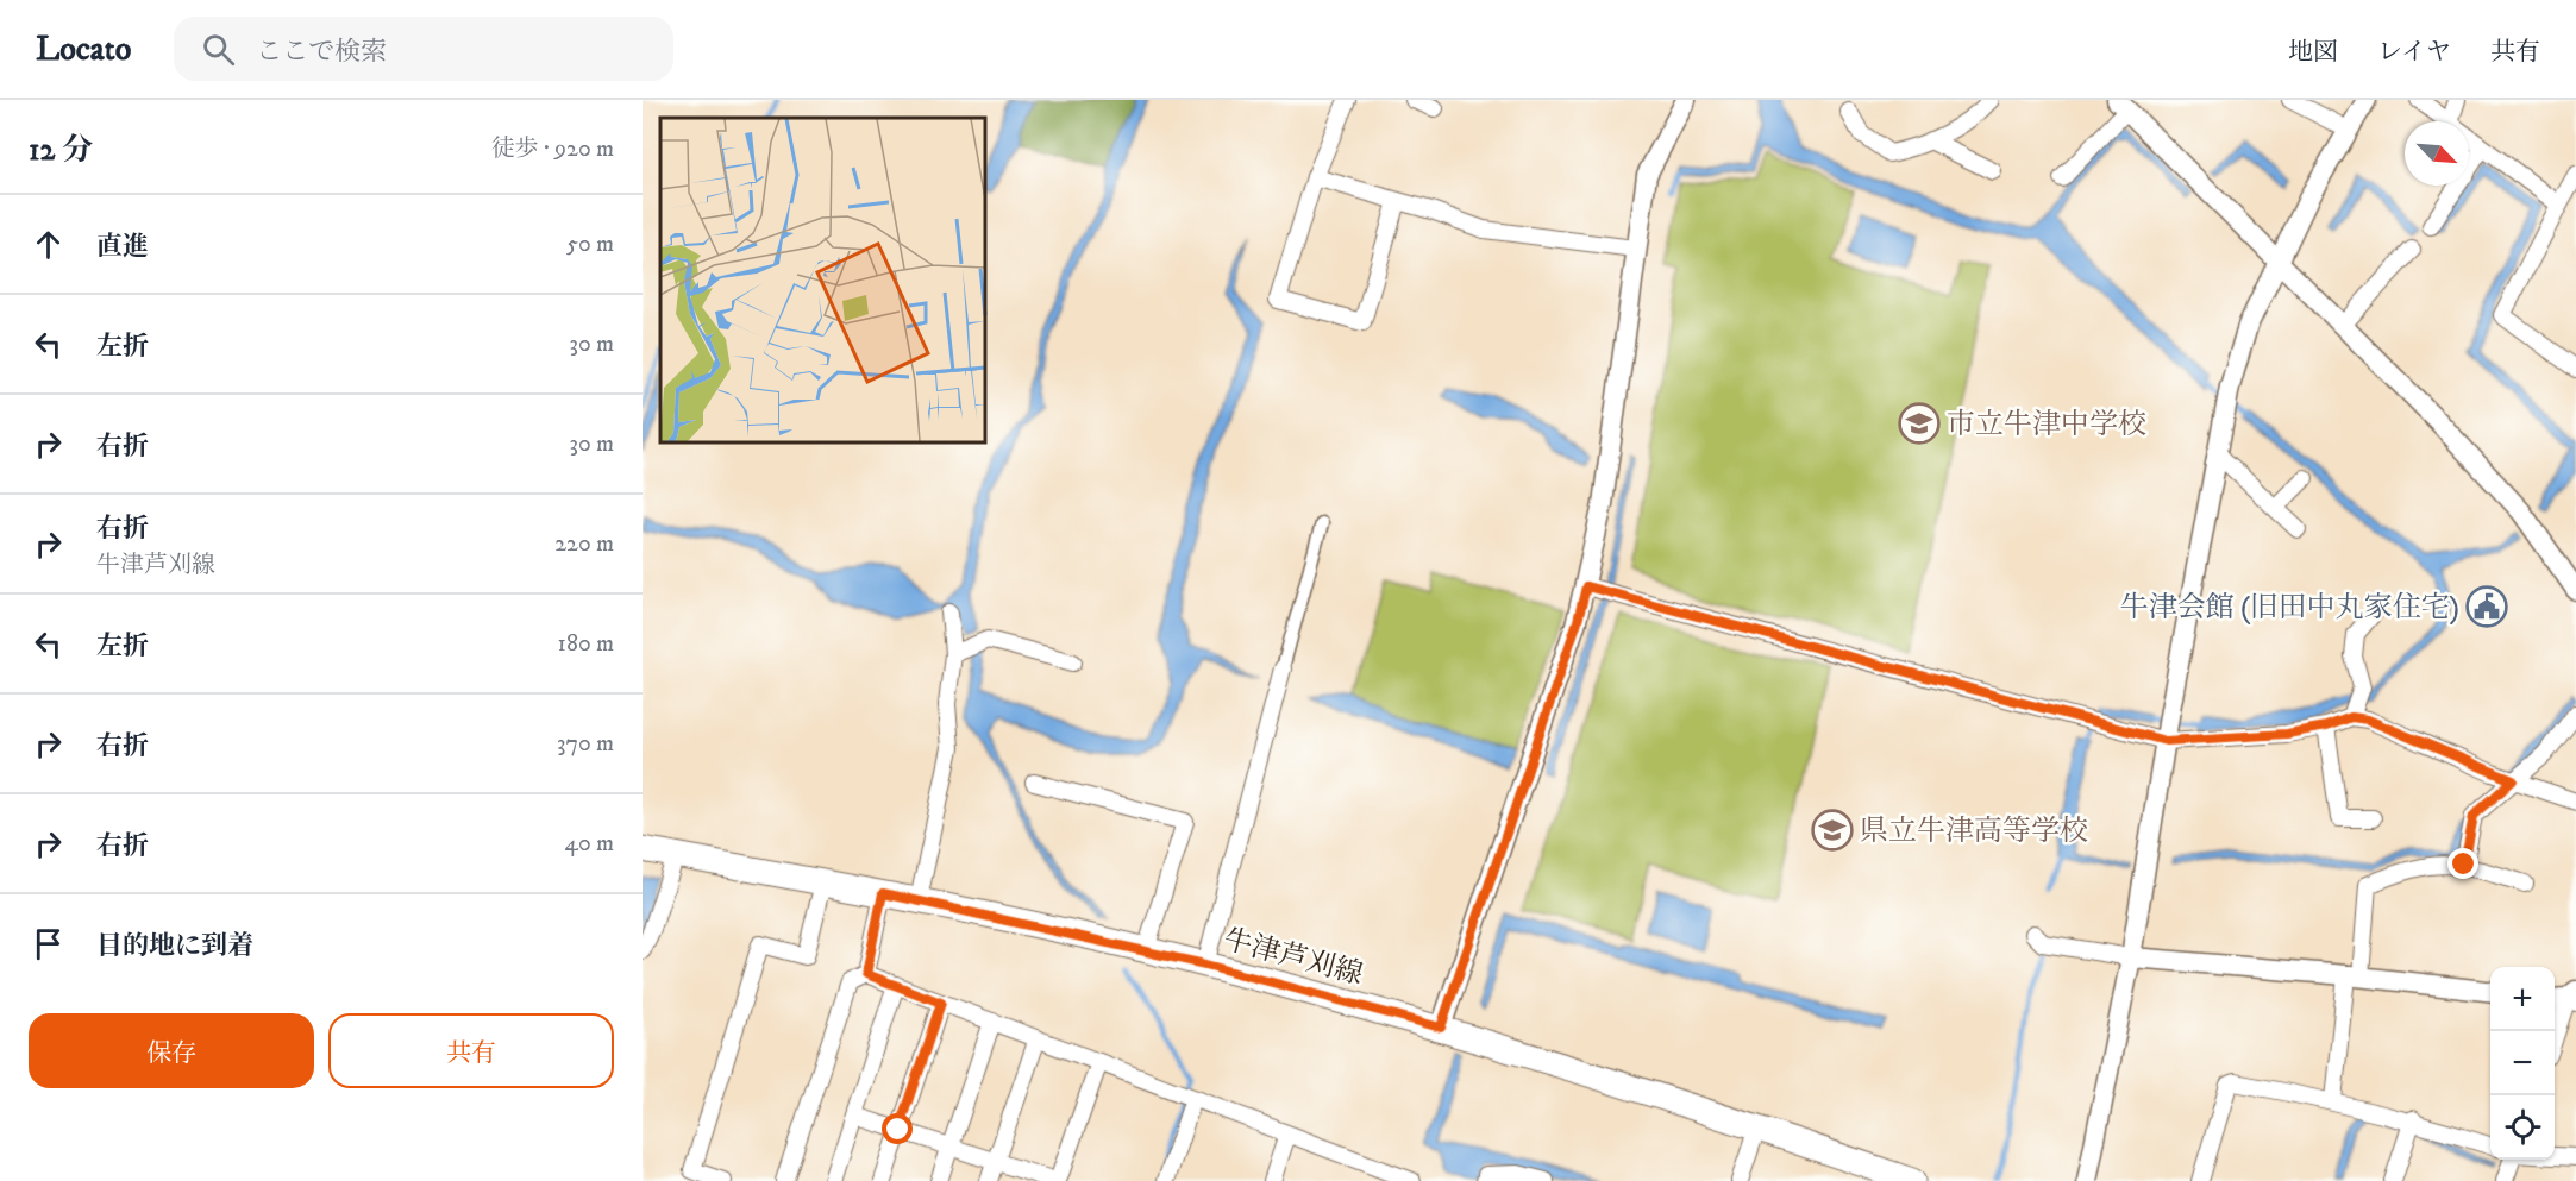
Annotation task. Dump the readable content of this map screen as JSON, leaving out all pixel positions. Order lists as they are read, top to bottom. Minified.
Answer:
{"streets":{"main road":["牛津芦刈線"]},"places":{"school or university":["市立牛津中学校","県立牛津高等学校"],"public building":["牛津会館 (旧田中丸家住宅)"]},"north":"bottom right","page":{"header":"Locato","search":"ここで検索","nav":["地図","レイヤ","共有"],"heading":["12 分","徒歩 · 920 m"],"list":[["直進","50 m"],["左折","30 m"],["右折","30 m"],["右折","牛津芦刈線","220 m"],["左折","180 m"],["右折","370 m"],["右折","40 m"],"目的地に到着"],"map_buttons":["+","−"],"buttons":["保存","共有"]}}
